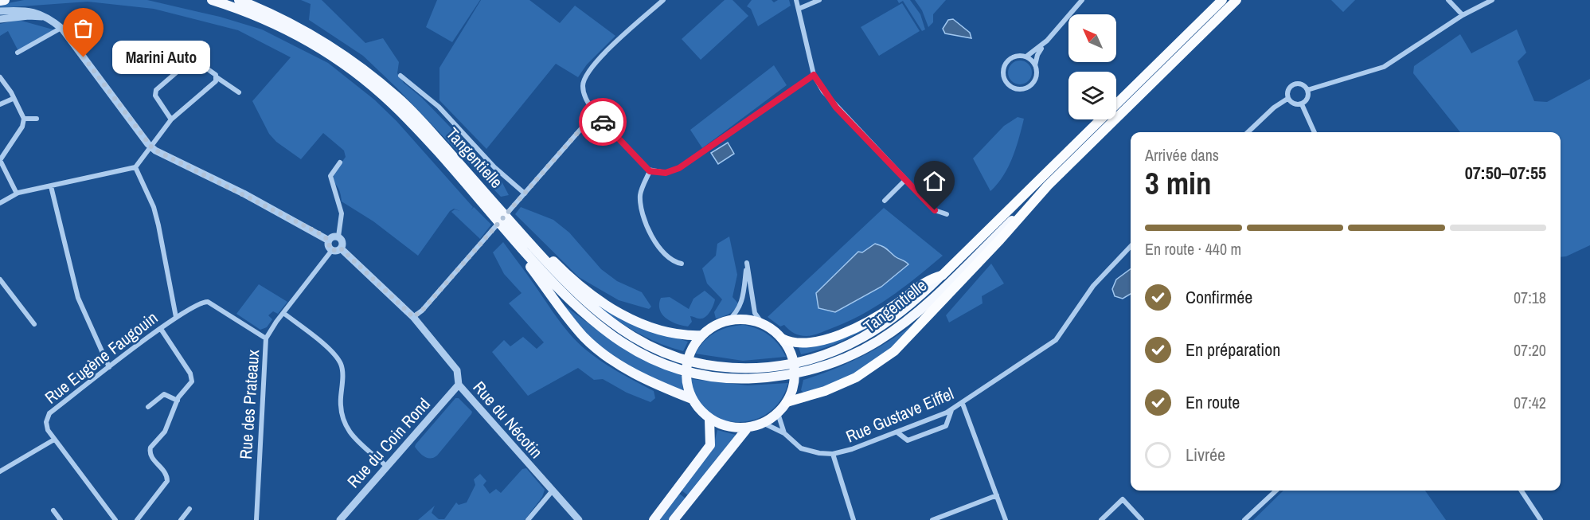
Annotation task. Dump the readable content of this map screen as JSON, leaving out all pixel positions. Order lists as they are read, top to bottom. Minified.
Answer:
{"streets":{"highway":["Tangentielle"],"street":["Rue Eugène Faugouin","Rue des Prateaux","Rue Gustave Eiffel","Rue du Nécotin","Rue du Coin Rond"]},"crossings":[["Rue Eugène Faugouin","Rue des Prateaux"],["Rue du Nécotin","Rue du Coin Rond"]],"places":["Marini Auto"],"north":"top left","page":{"bubble":"Marini Auto","heading":["3 min","Arrivée dans","07:50–07:55"],"bar":"En route · 440 m","list":[["Confirmée","07:18"],["En préparation","07:20"],["En route","07:42"],"Livrée"]}}
